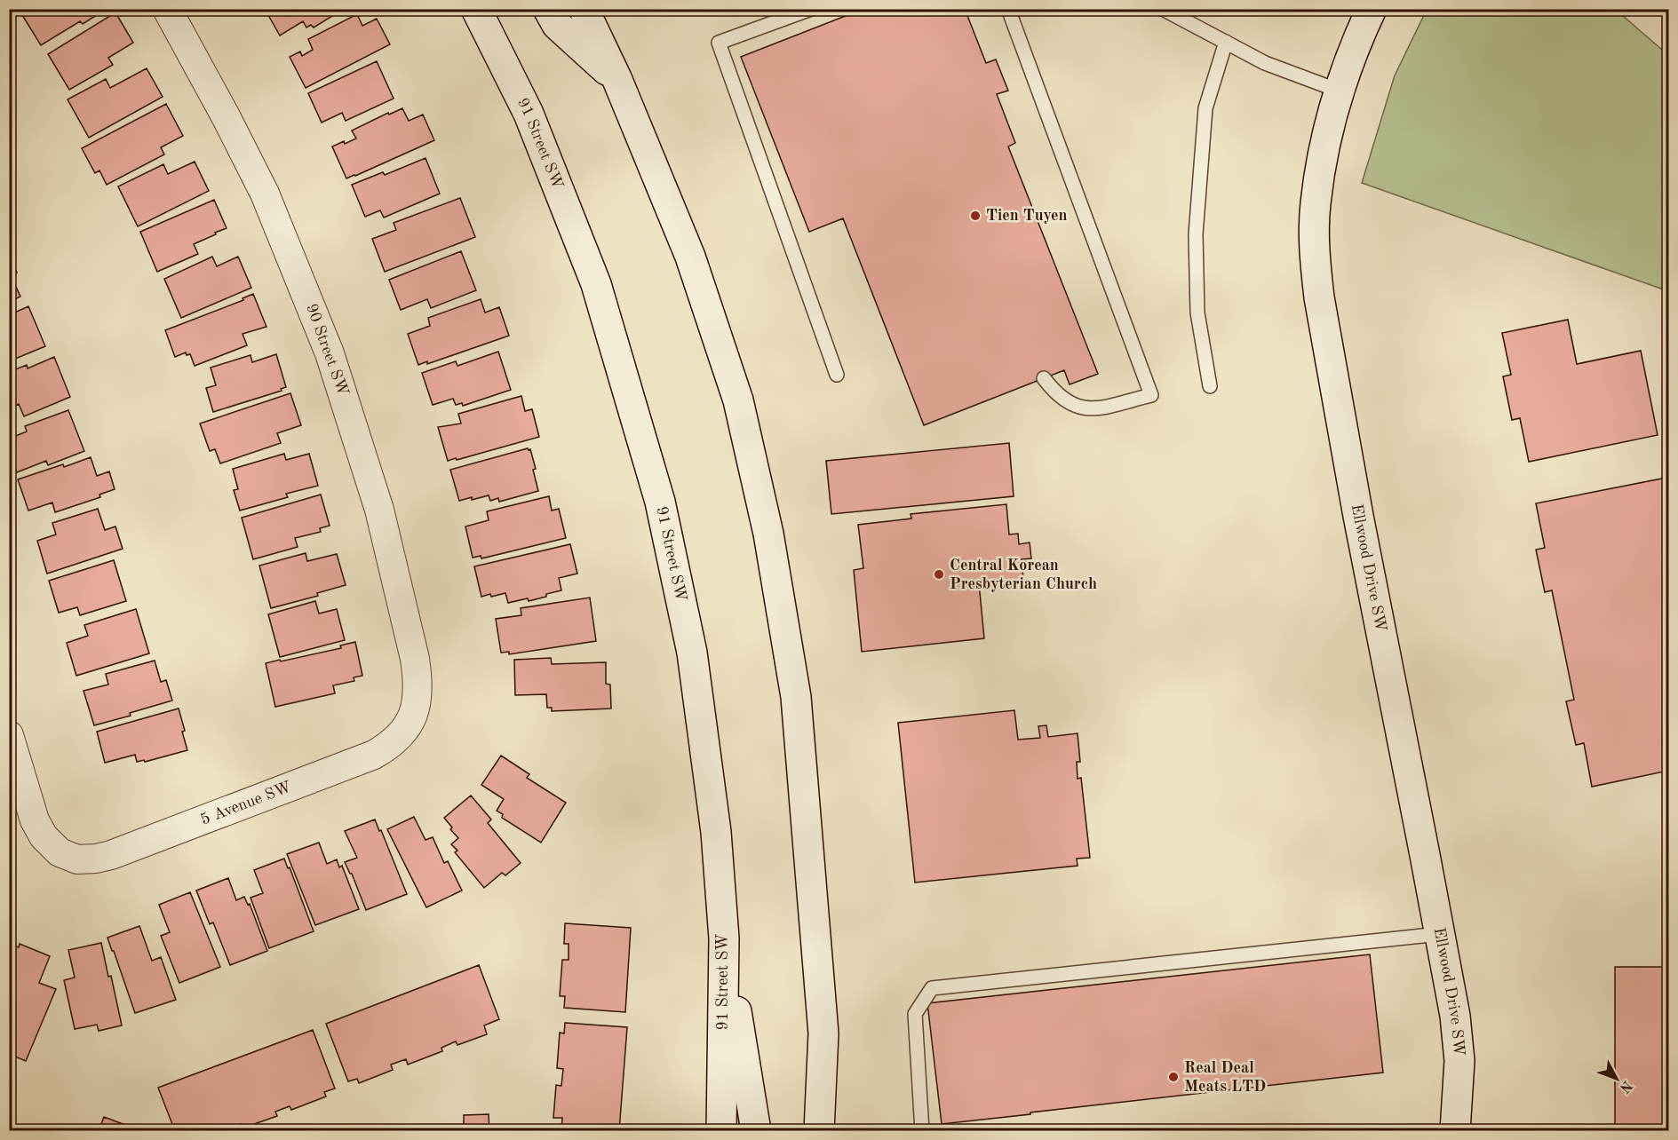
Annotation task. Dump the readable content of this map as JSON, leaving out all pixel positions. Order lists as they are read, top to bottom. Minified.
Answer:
{"streets":{"main road":["91 Street SW","Ellwood Drive SW"],"street":["90 Street SW","5 Avenue SW"]},"crossings":[["90 Street SW","5 Avenue SW"]],"places":["Tien Tuyen","Central Korean Presbyterian Church","Real Deal Meats LTD"],"north":"bottom right"}
